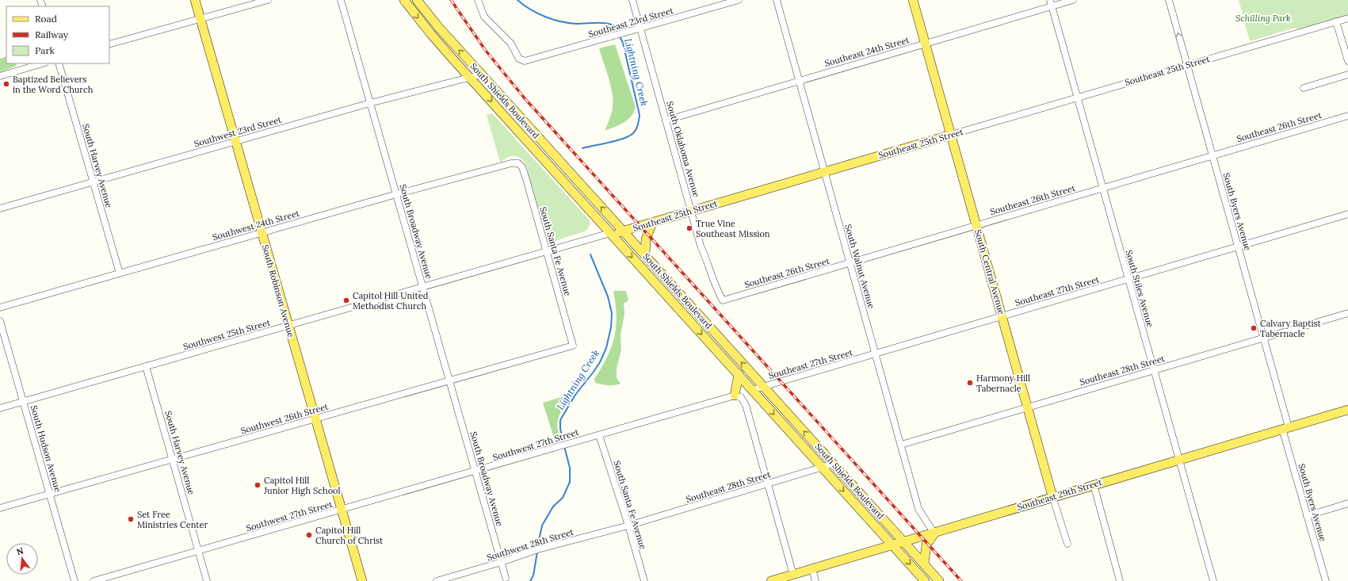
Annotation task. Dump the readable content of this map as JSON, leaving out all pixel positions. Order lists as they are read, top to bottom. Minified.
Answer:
{"streets":{"main road":["Southeast 25th Street","South Shields Boulevard","South Central Avenue","South Robinson Avenue","Southeast 29th Street"],"street":["Southeast 23rd Street","Southeast 24th Street","Southeast 26th Street","Southwest 23rd Street","South Oklahoma Avenue","South Harvey Avenue","South Byers Avenue","Southwest 24th Street","South Broadway Avenue","South Santa Fe Avenue","South Walnut Avenue","South Stiles Avenue","Southeast 27th Street","Southwest 25th Street","Southeast 28th Street","Southwest 26th Street","Southwest 27th Street","South Hudson Avenue","Southwest 28th Street"]},"crossings":[["Southeast 23rd Street","South Oklahoma Avenue"],["Southeast 24th Street","South Oklahoma Avenue"],["Southeast 24th Street","South Walnut Avenue"],["Southeast 24th Street","South Central Avenue"],["Southeast 24th Street","South Stiles Avenue"],["Southeast 25th Street","South Shields Boulevard"],["Southeast 25th Street","South Oklahoma Avenue"],["Southeast 25th Street","South Byers Avenue"],["Southeast 25th Street","South Santa Fe Avenue"],["Southeast 25th Street","South Walnut Avenue"],["Southeast 25th Street","South Central Avenue"],["Southeast 25th Street","South Stiles Avenue"],["Southeast 25th Street","Southwest 25th Street"],["South Shields Boulevard","Southwest 23rd Street"],["South Shields Boulevard","Southeast 27th Street"],["South Shields Boulevard","Southeast 28th Street"],["South Shields Boulevard","Southeast 29th Street"],["Southeast 26th Street","South Oklahoma Avenue"],["Southeast 26th Street","South Byers Avenue"],["Southeast 26th Street","South Walnut Avenue"],["Southeast 26th Street","South Central Avenue"],["Southeast 26th Street","South Stiles Avenue"],["Southwest 23rd Street","South Harvey Avenue"],["Southwest 23rd Street","South Broadway Avenue"],["Southwest 23rd Street","South Robinson Avenue"],["South Harvey Avenue","Southwest 24th Street"],["South Harvey Avenue","Southwest 25th Street"],["South Harvey Avenue","Southwest 26th Street"],["South Harvey Avenue","Southwest 27th Street"],["South Byers Avenue","Southeast 27th Street"],["South Byers Avenue","Southeast 28th Street"],["South Byers Avenue","Southeast 29th Street"],["Southwest 24th Street","South Broadway Avenue"],["Southwest 24th Street","South Santa Fe Avenue"],["Southwest 24th Street","South Robinson Avenue"],["South Broadway Avenue","Southwest 25th Street"],["South Broadway Avenue","Southwest 26th Street"],["South Broadway Avenue","Southwest 27th Street"],["South Broadway Avenue","Southwest 28th Street"],["South Santa Fe Avenue","Southeast 28th Street"],["South Santa Fe Avenue","Southwest 26th Street"],["South Santa Fe Avenue","Southwest 27th Street"],["South Santa Fe Avenue","Southwest 28th Street"],["South Walnut Avenue","Southeast 27th Street"],["South Walnut Avenue","Southeast 28th Street"],["South Walnut Avenue","Southeast 29th Street"],["South Central Avenue","Southeast 27th Street"],["South Central Avenue","Southeast 28th Street"],["South Central Avenue","Southeast 29th Street"],["South Stiles Avenue","Southeast 27th Street"],["South Stiles Avenue","Southeast 28th Street"],["South Stiles Avenue","Southeast 29th Street"],["South Robinson Avenue","Southwest 25th Street"],["South Robinson Avenue","Southwest 26th Street"],["South Robinson Avenue","Southwest 27th Street"],["Southwest 25th Street","South Hudson Avenue"],["Southeast 28th Street","Southwest 28th Street"],["Southwest 26th Street","South Hudson Avenue"]],"water":["Lightning Creek"],"parks":["Schilling Park"],"places":["Baptized Believers in the Word Church","True Vine Southeast Mission","Capitol Hill United Methodist Church","Calvary Baptist Tabernacle","Harmony Hill Tabernacle","Capitol Hill Junior High School","Set Free Ministries Center","Capitol Hill Church of Christ"],"legend":["Road","Railway","Park"],"north":"top"}
